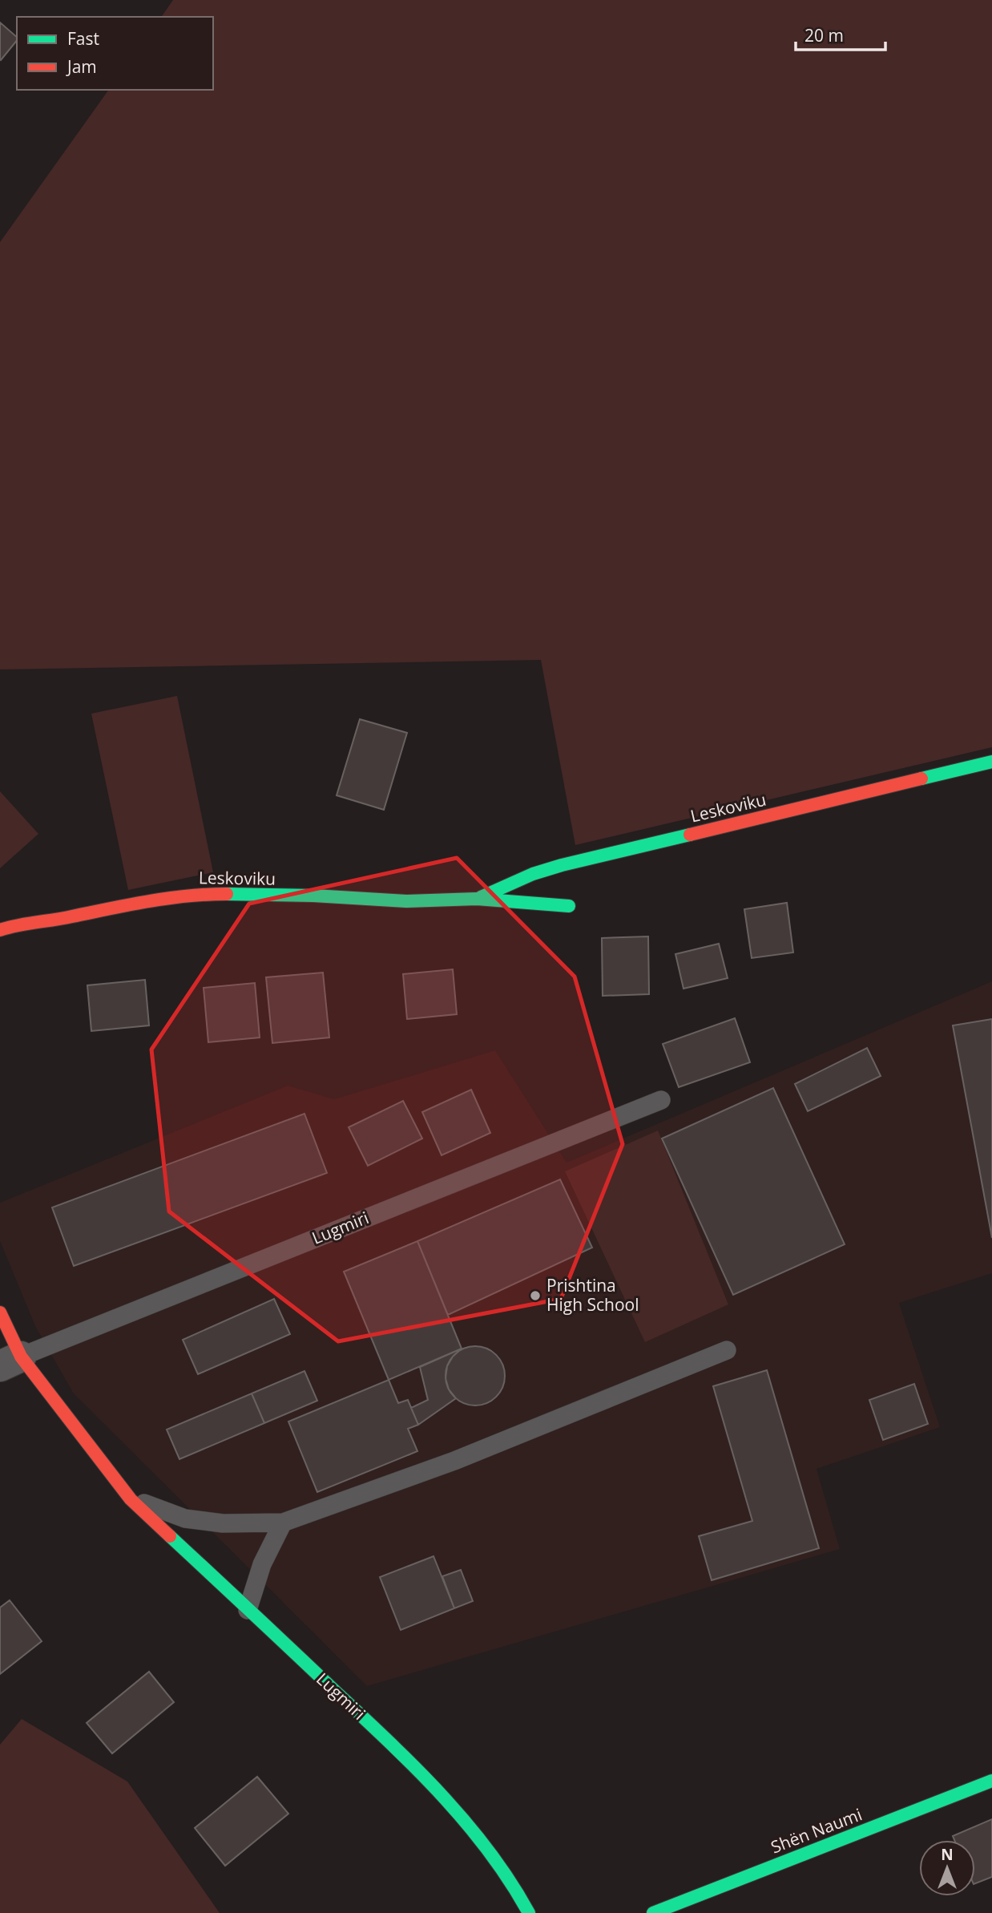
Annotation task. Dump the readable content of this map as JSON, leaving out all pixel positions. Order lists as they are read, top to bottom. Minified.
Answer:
{"streets":{"street":["Leskoviku","Lugmiri","Shën Naumi"]},"places":["Prishtina High School"],"legend":["Fast","Jam"],"scale_bar":"20 m","north":"top"}
